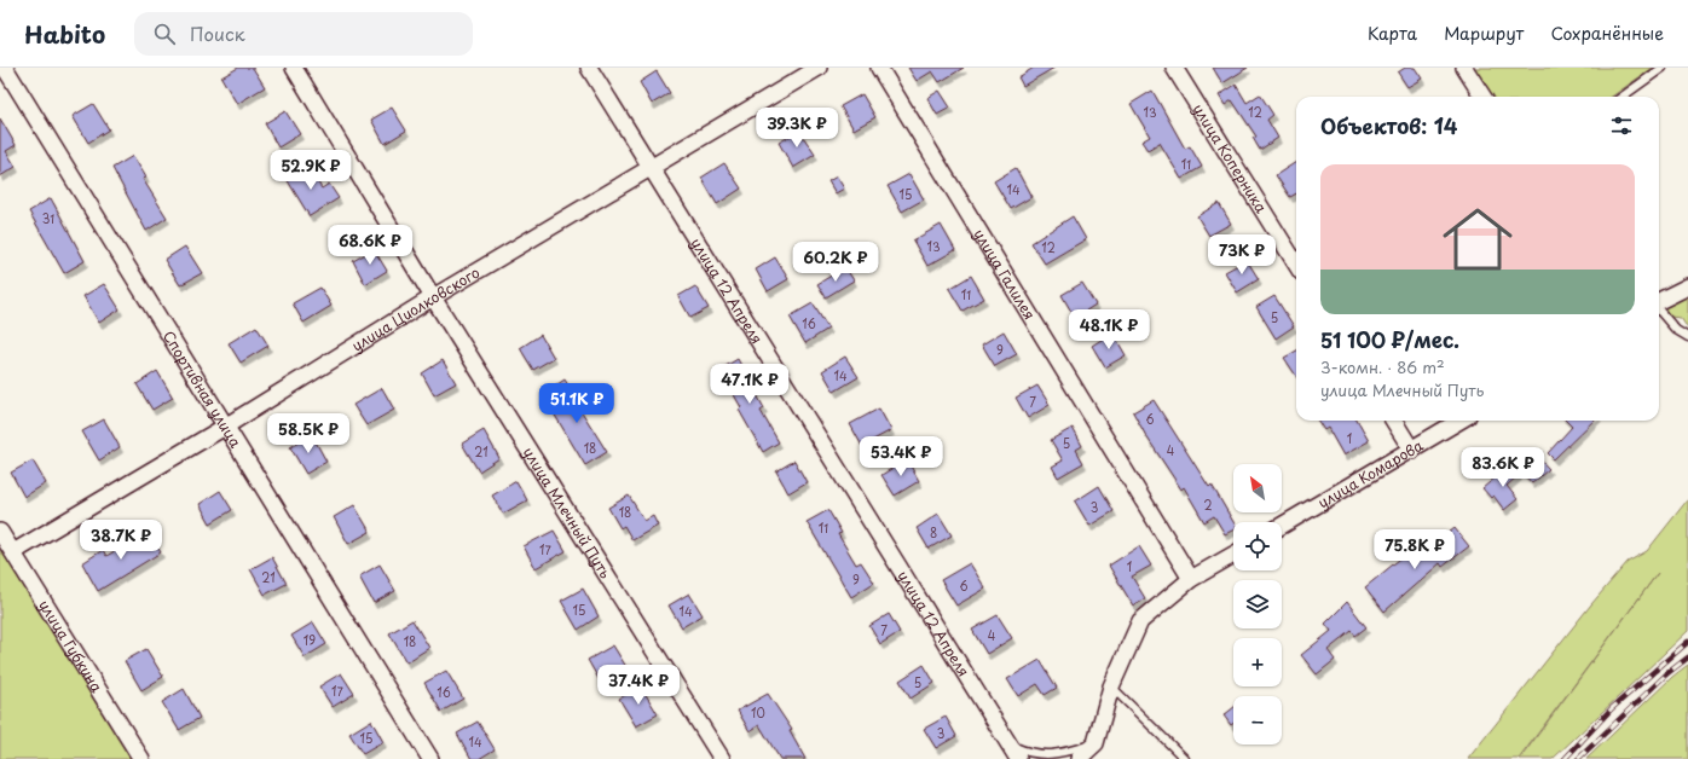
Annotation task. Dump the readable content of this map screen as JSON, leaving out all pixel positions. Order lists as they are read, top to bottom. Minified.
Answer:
{"streets":{"street":["улица Коперника","улица Галилея","улица 12 Апреля","улица Циолковского","Спортивная улица","улица Комарова","улица Млечный Путь","улица Губкина"]},"crossings":[["улица 12 Апреля","улица Циолковского"],["улица Циолковского","Спортивная улица"],["улица Циолковского","улица Млечный Путь"],["улица Циолковского","улица Губкина"]],"house_numbers":["13","12","11","14","15","31","13","12","11","5","16","9","14","7","6","1","5","18","4","21","2","3","18","11","8","17","1","21","9","6","15","14","7","4","19","18","5","17","16","10","3","15","14"],"north":"top left","page":{"header":"Habito","search":"Поиск","nav":["Карта","Маршрут","Сохранённые"],"heading":"Объектов: 14","price":["39.3K ₽","52.9K ₽","68.6K ₽","73K ₽","60.2K ₽","48.1K ₽","47.1K ₽","51.1K ₽","58.5K ₽","53.4K ₽","83.6K ₽","38.7K ₽","75.8K ₽","37.4K ₽"],"list":[{"name":"51 100 ₽/мес.","note":"3-комн. · 86 m² · улица Млечный Путь"}],"map_buttons":["+","−"]}}
